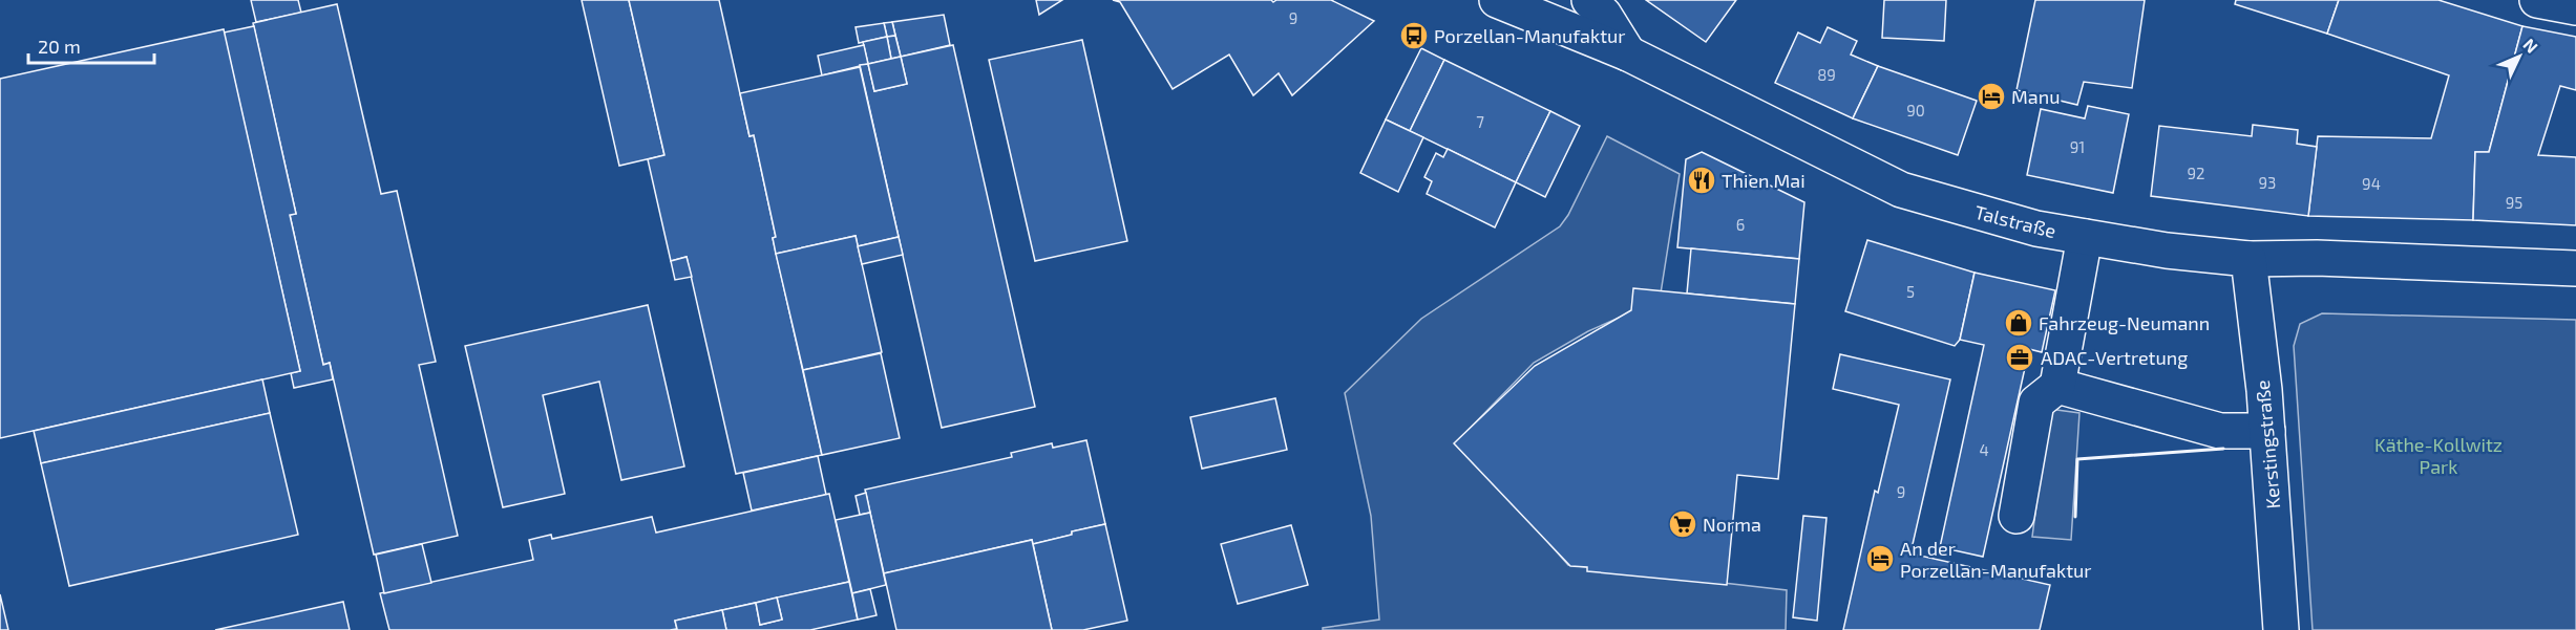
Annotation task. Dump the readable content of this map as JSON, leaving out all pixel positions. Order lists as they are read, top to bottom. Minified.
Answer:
{"streets":{"main road":["Talstraße","Kerstingstraße"]},"crossings":[["Talstraße","Kerstingstraße"]],"parks":["Käthe-Kollwitz Park"],"places":{"bus stop":["Porzellan-Manufaktur"],"hotel":["Manu","An der Porzellan-Manufaktur"],"restaurant":["Thien Mai"],"shop":["Fahrzeug-Neumann"],"office":["ADAC-Vertretung"],"supermarket":["Norma"]},"house_numbers":["9","89","90","7","91","92","93","94","95","6","5","4","9"],"scale_bar":"20 m","north":"top right"}
